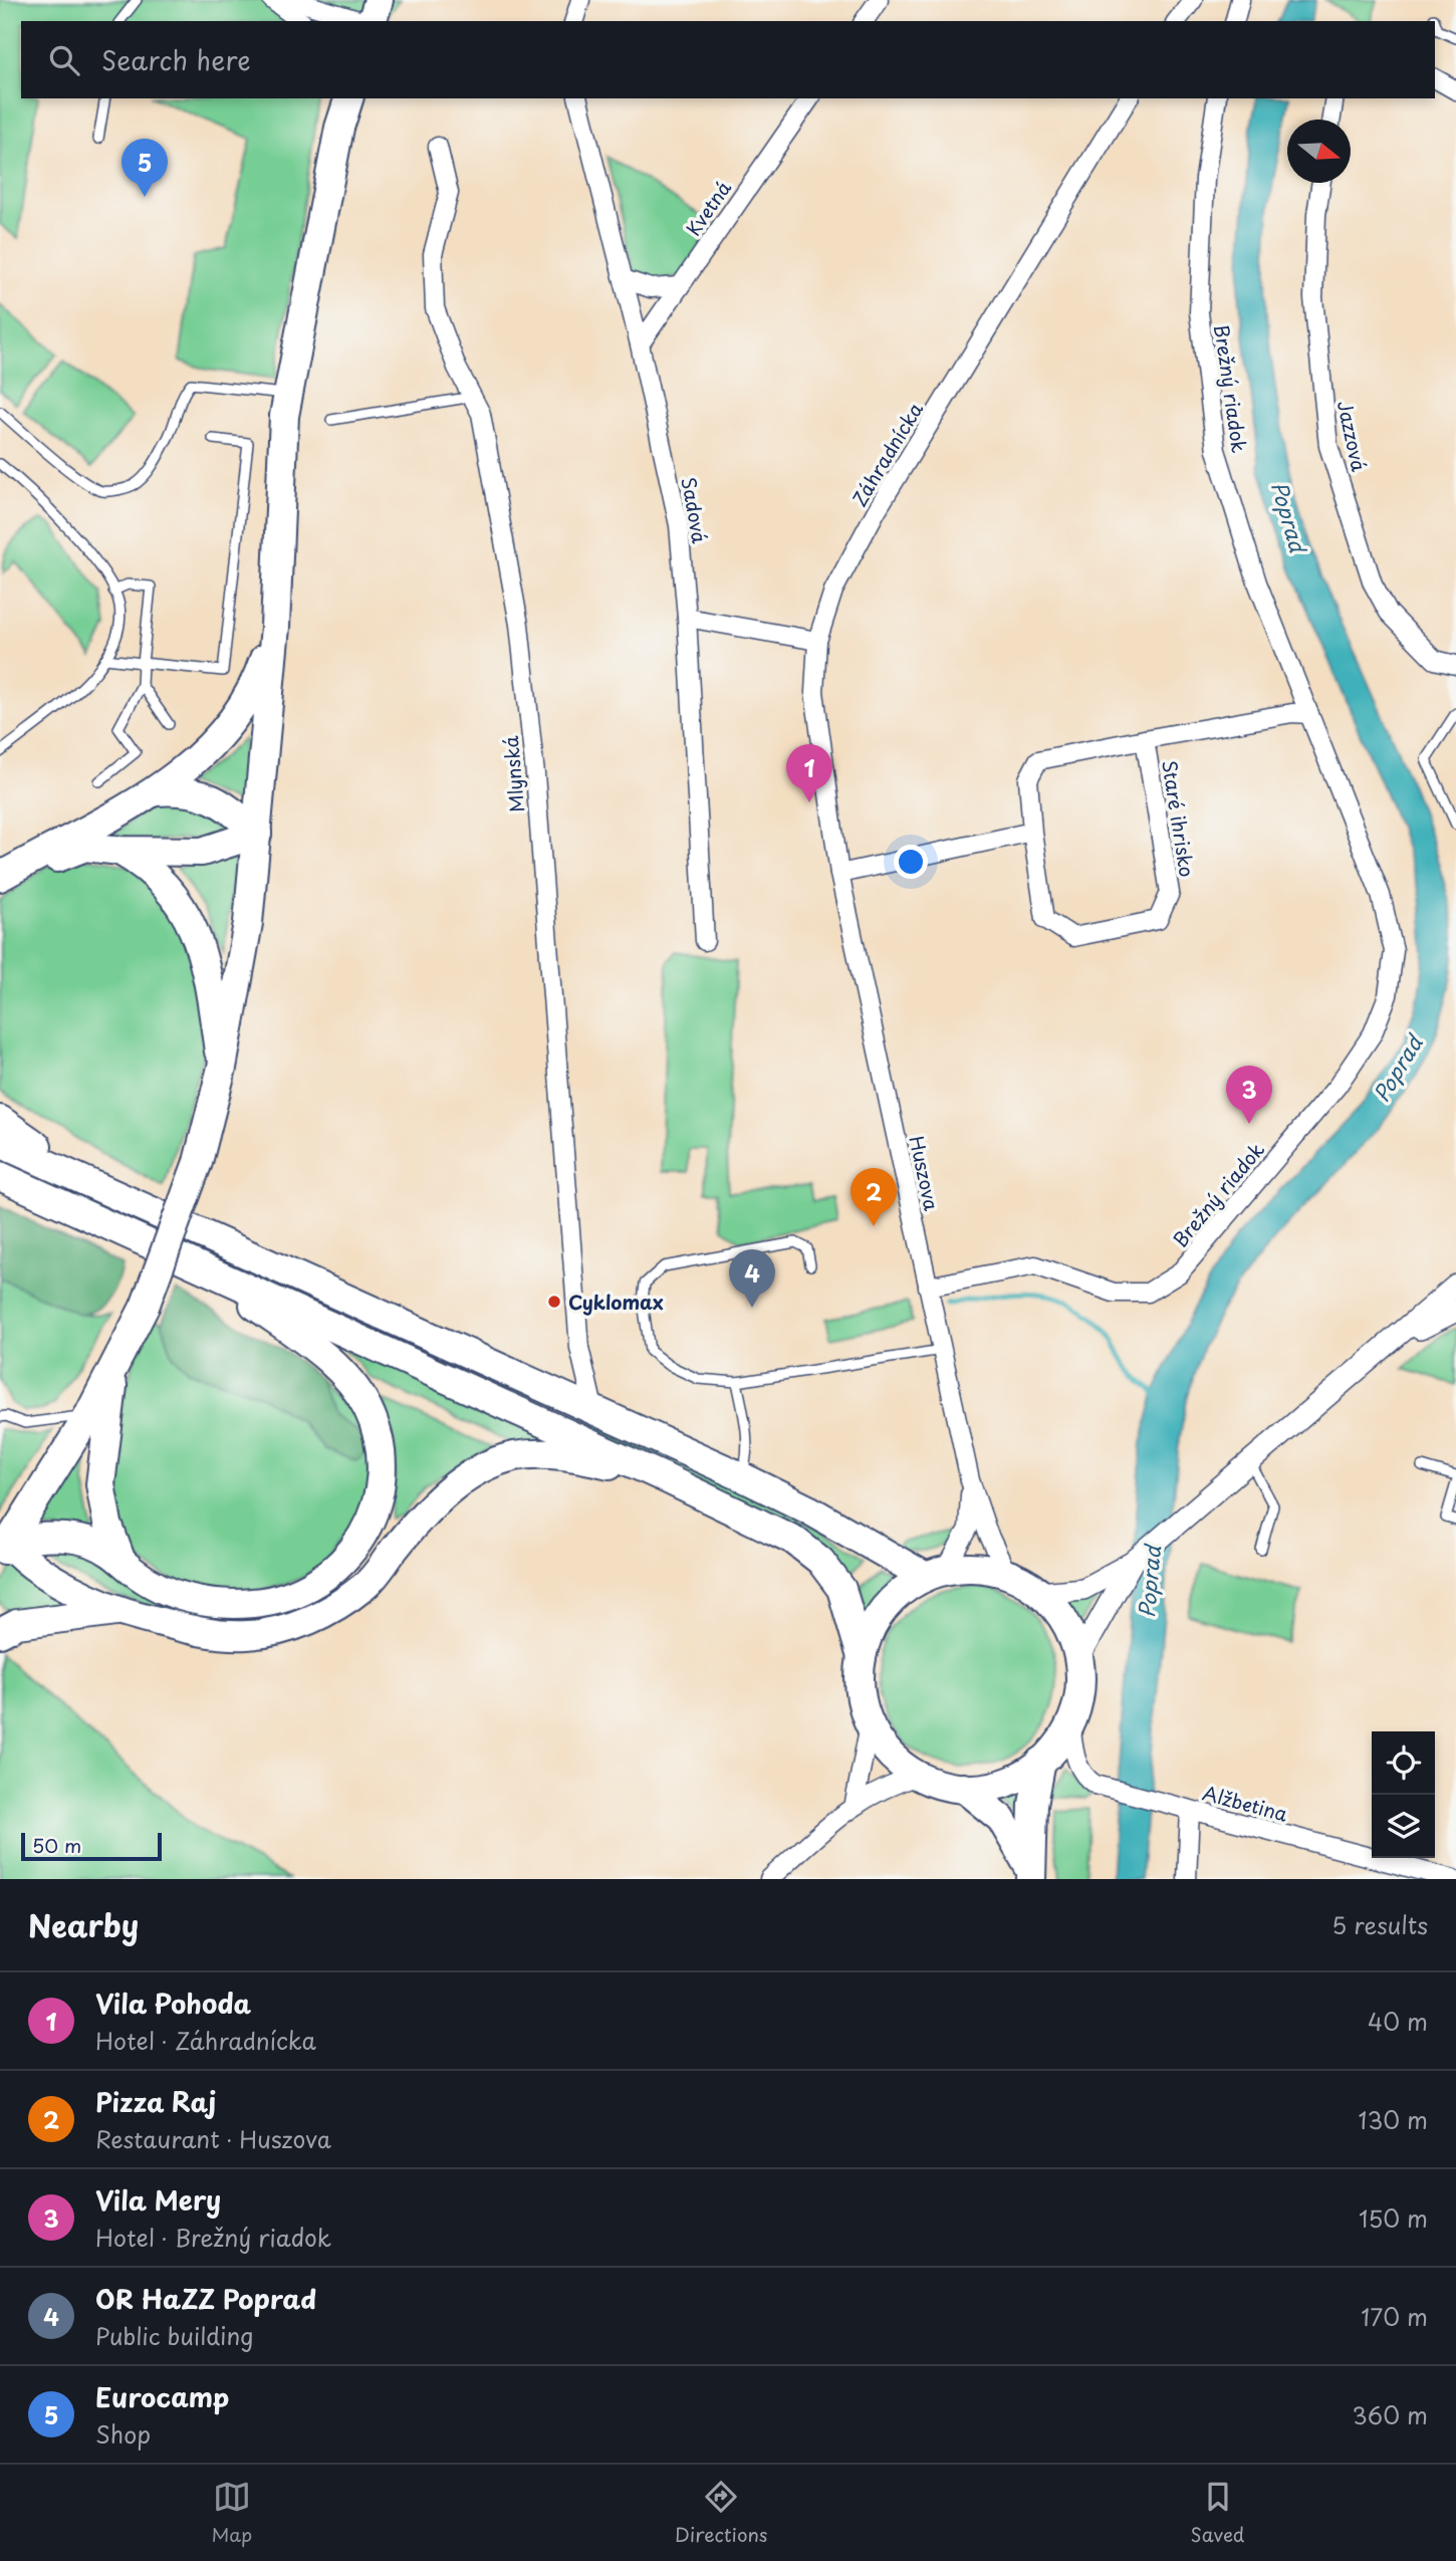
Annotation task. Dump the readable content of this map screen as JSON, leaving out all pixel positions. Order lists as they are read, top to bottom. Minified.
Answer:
{"streets":{"street":["Kvetná","Brežný riadok","Jazzová","Záhradnícka","Sadová","Mlynská","Staré ihrisko","Huszova","Alžbetina"]},"crossings":[["Kvetná","Sadová"],["Brežný riadok","Huszova"],["Záhradnícka","Huszova"],["Huszova","Alžbetina"]],"water":["Poprad"],"places":["Cyklomax"],"scale_bar":"50 m","north":"right","page":{"search":"Search here","pins":["5","1","3","2","4"],"scale":"50 m","heading":["Nearby","5 results"],"list":[{"mark":"1","name":"Vila Pohoda","note":"Hotel · Záhradnícka","value":"40 m"},{"mark":"2","name":"Pizza Raj","note":"Restaurant · Huszova","value":"130 m"},{"mark":"3","name":"Vila Mery","note":"Hotel · Brežný riadok","value":"150 m"},{"mark":"4","name":"OR HaZZ Poprad","note":"Public building","value":"170 m"},{"mark":"5","name":"Eurocamp","note":"Shop","value":"360 m"}],"nav":["Map","Directions","Saved"]}}
